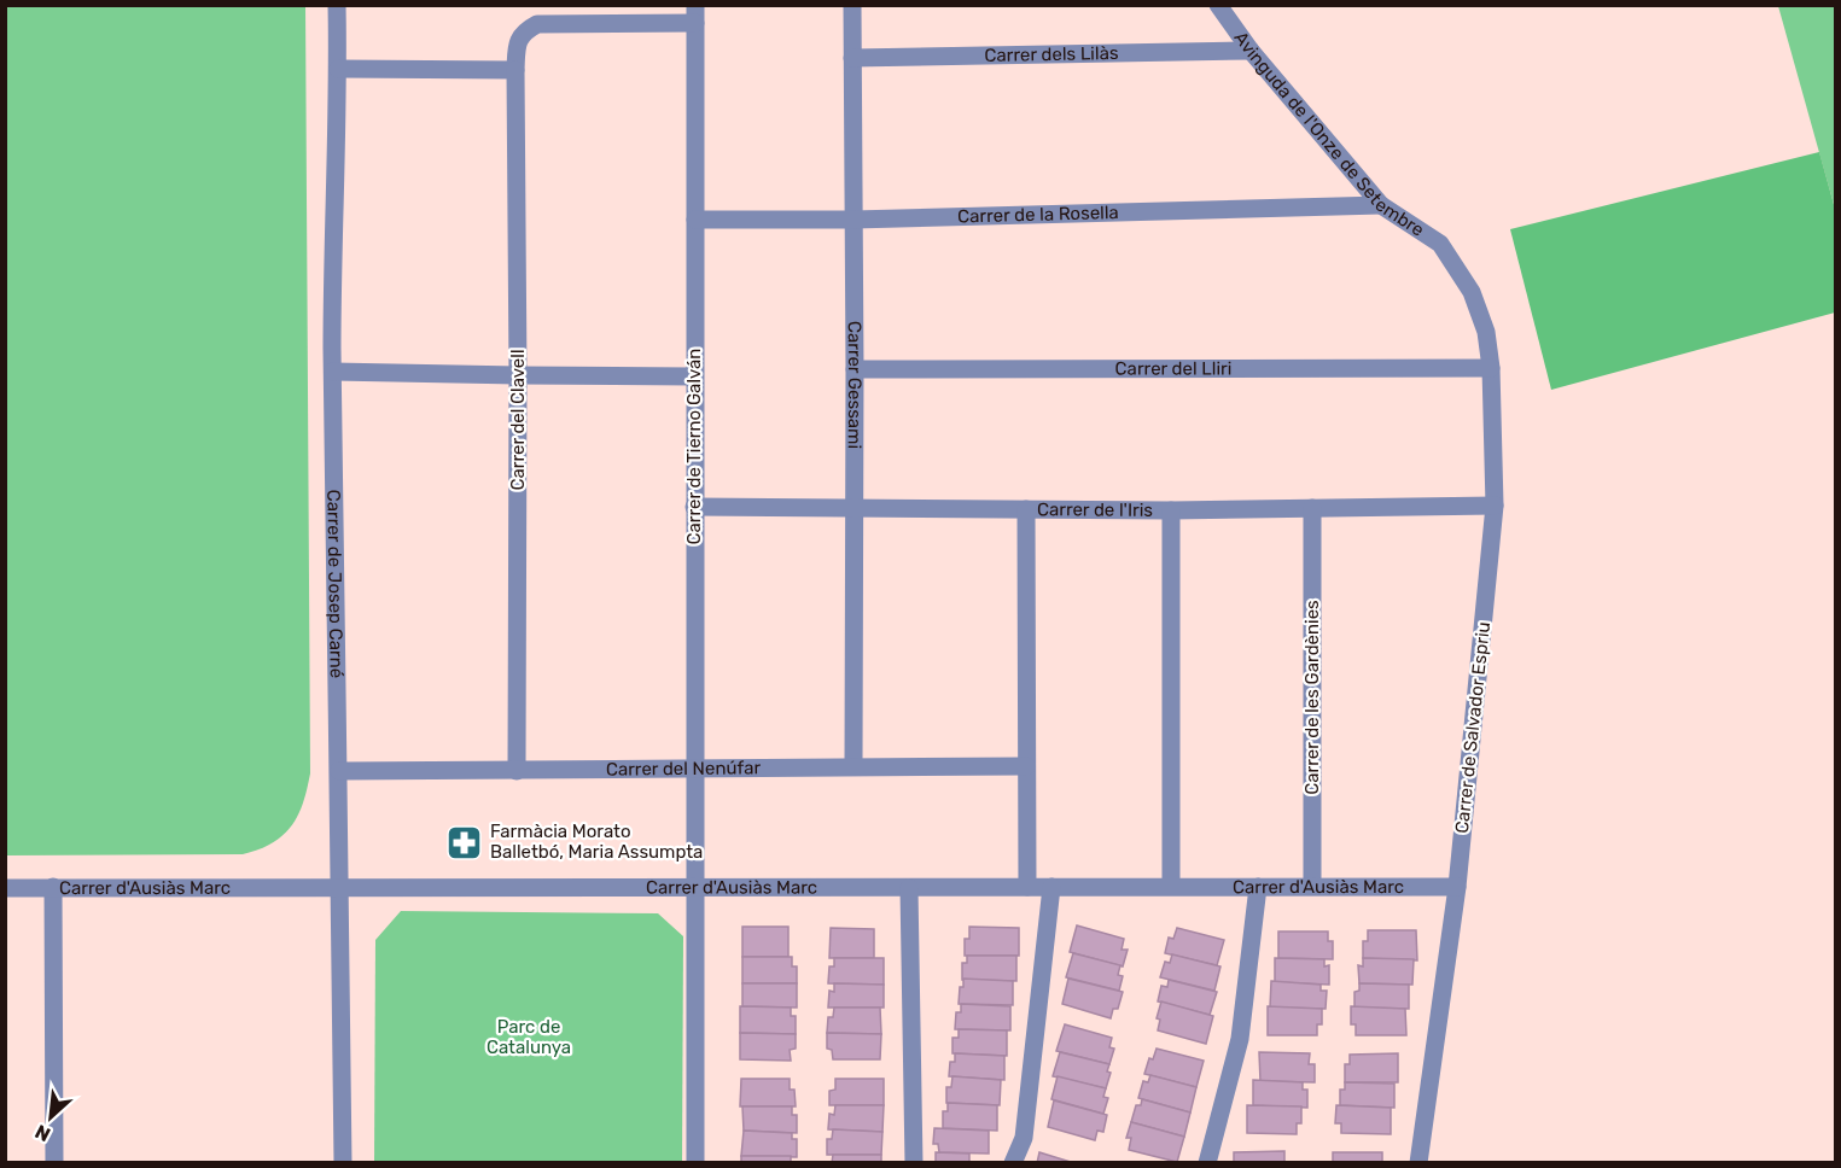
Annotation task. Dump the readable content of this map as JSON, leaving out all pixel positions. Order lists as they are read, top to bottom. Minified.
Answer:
{"streets":{"street":["Carrer dels Lilàs","Avinguda de l'Onze de Setembre","Carrer de la Rosella","Carrer del Lliri","Carrer Gessami","Carrer del Clavell","Carrer de Tierno Galván","Carrer de l'Iris","Carrer de Josep Carné","Carrer de les Gardènies","Carrer de Salvador Espriu","Carrer del Nenúfar","Carrer d'Ausiàs Marc"]},"crossings":[["Carrer dels Lilàs","Avinguda de l'Onze de Setembre"],["Carrer dels Lilàs","Carrer Gessami"],["Avinguda de l'Onze de Setembre","Carrer de la Rosella"],["Avinguda de l'Onze de Setembre","Carrer de Salvador Espriu"],["Carrer de la Rosella","Carrer Gessami"],["Carrer de la Rosella","Carrer de Tierno Galván"],["Carrer del Lliri","Carrer Gessami"],["Carrer del Lliri","Carrer de Salvador Espriu"],["Carrer Gessami","Carrer de l'Iris"],["Carrer Gessami","Carrer del Nenúfar"],["Carrer del Clavell","Carrer de Tierno Galván"],["Carrer del Clavell","Carrer del Nenúfar"],["Carrer de Tierno Galván","Carrer de l'Iris"],["Carrer de Tierno Galván","Carrer del Nenúfar"],["Carrer de Tierno Galván","Carrer d'Ausiàs Marc"],["Carrer de l'Iris","Carrer de les Gardènies"],["Carrer de l'Iris","Carrer de Salvador Espriu"],["Carrer de Josep Carné","Carrer del Nenúfar"],["Carrer de Josep Carné","Carrer d'Ausiàs Marc"],["Carrer de les Gardènies","Carrer d'Ausiàs Marc"],["Carrer de Salvador Espriu","Carrer d'Ausiàs Marc"]],"parks":["Parc de Catalunya"],"places":{"pharmacy":["Farmàcia Morato Balletbó, Maria Assumpta"]},"north":"bottom left"}
